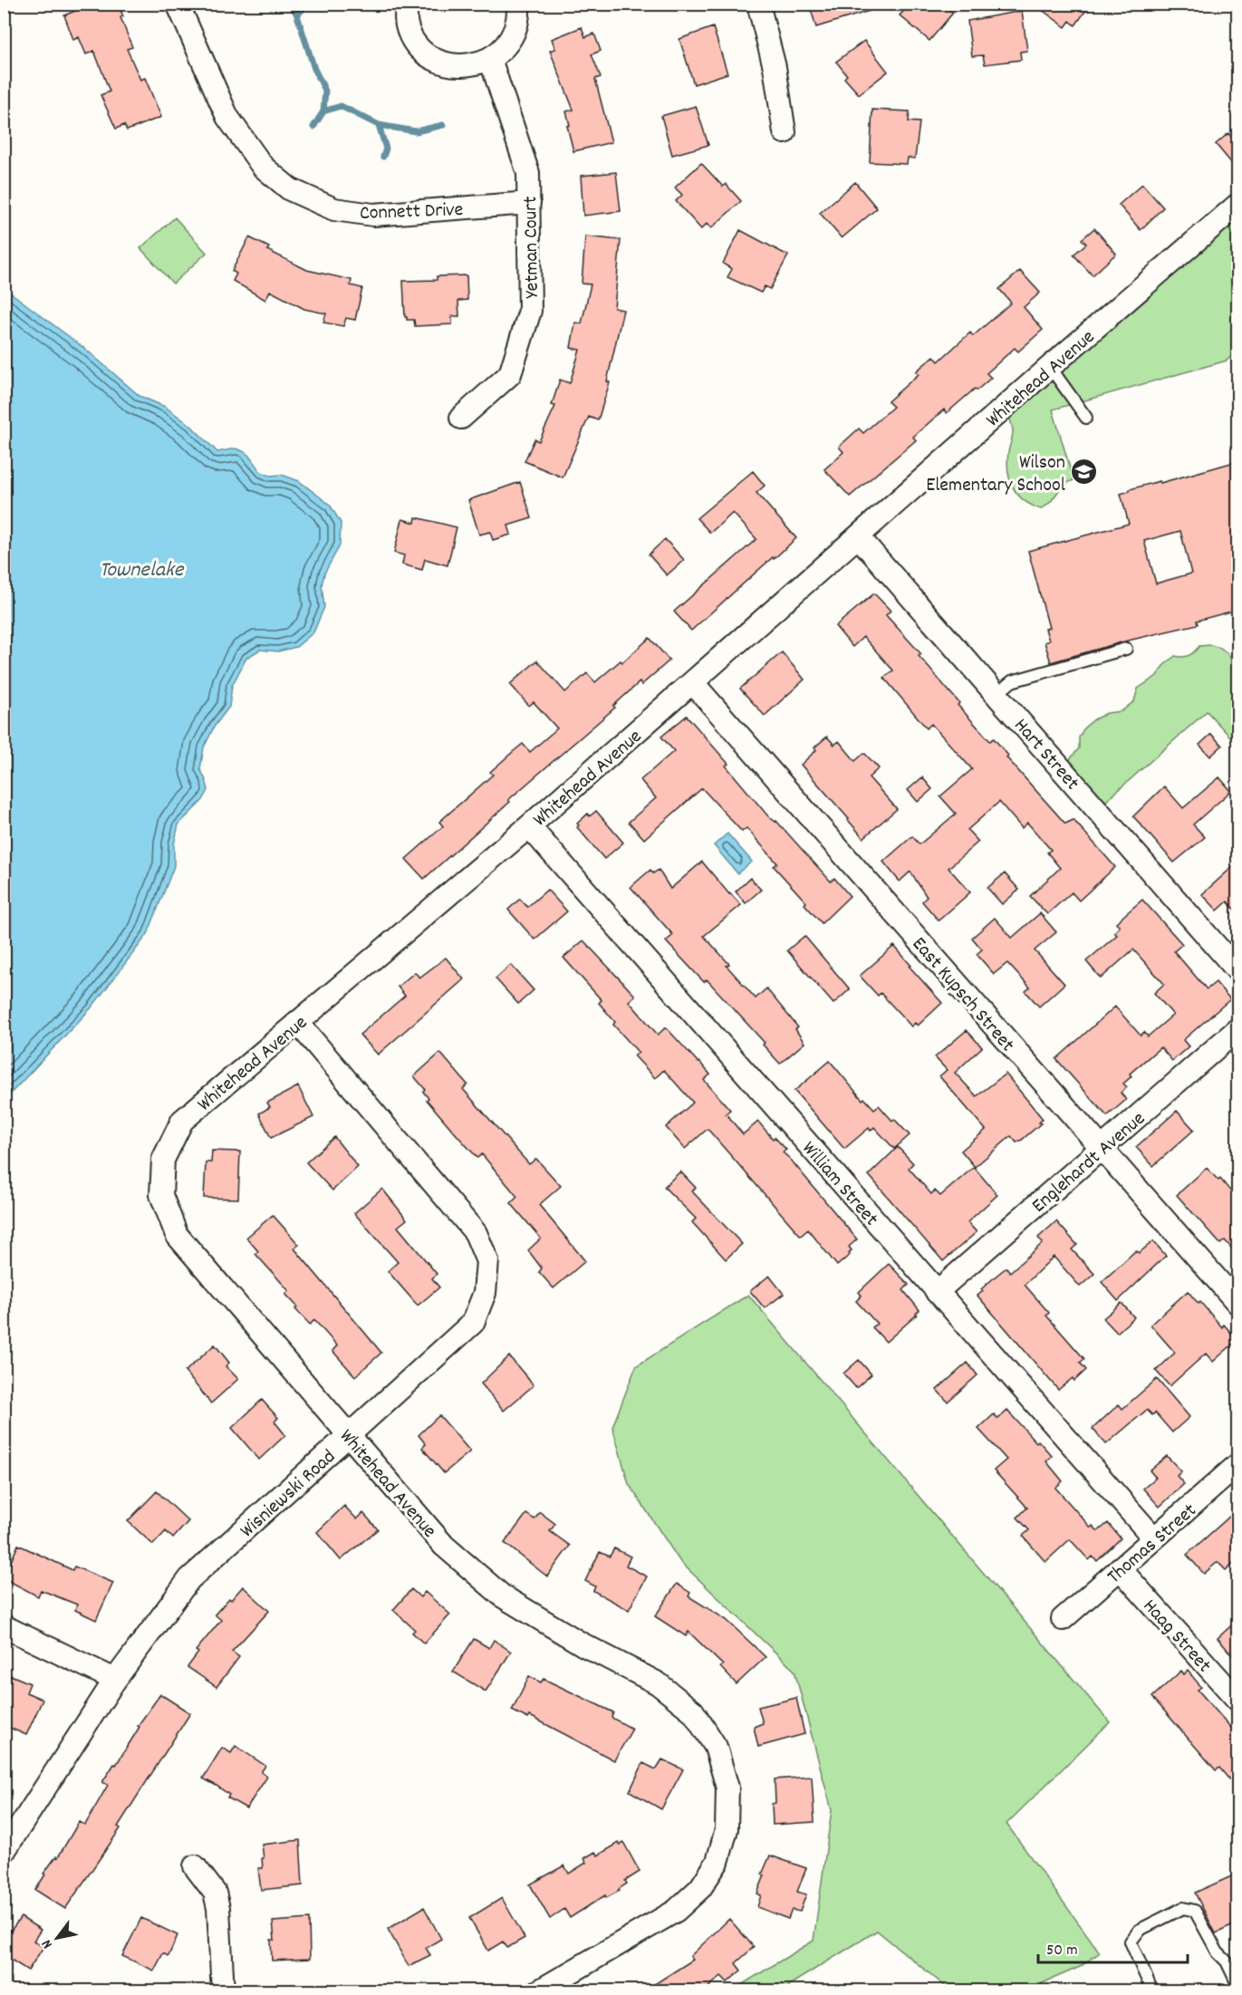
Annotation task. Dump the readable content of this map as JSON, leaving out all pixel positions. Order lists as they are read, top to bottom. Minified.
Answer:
{"streets":{"street":["Connett Drive","Yetman Court","Whitehead Avenue","Hart Street","East Kupsch Street","Englehardt Avenue","William Street","Wisniewski Road","Thomas Street","Haag Street"]},"crossings":[["Connett Drive","Yetman Court"],["Whitehead Avenue","Hart Street"],["Whitehead Avenue","East Kupsch Street"],["Whitehead Avenue","William Street"],["Whitehead Avenue","Wisniewski Road"],["East Kupsch Street","Englehardt Avenue"],["Englehardt Avenue","William Street"],["William Street","Thomas Street"],["Thomas Street","Haag Street"]],"water":["Townelake"],"places":{"school or university":["Wilson Elementary School"]},"scale_bar":"50 m","north":"bottom left"}
